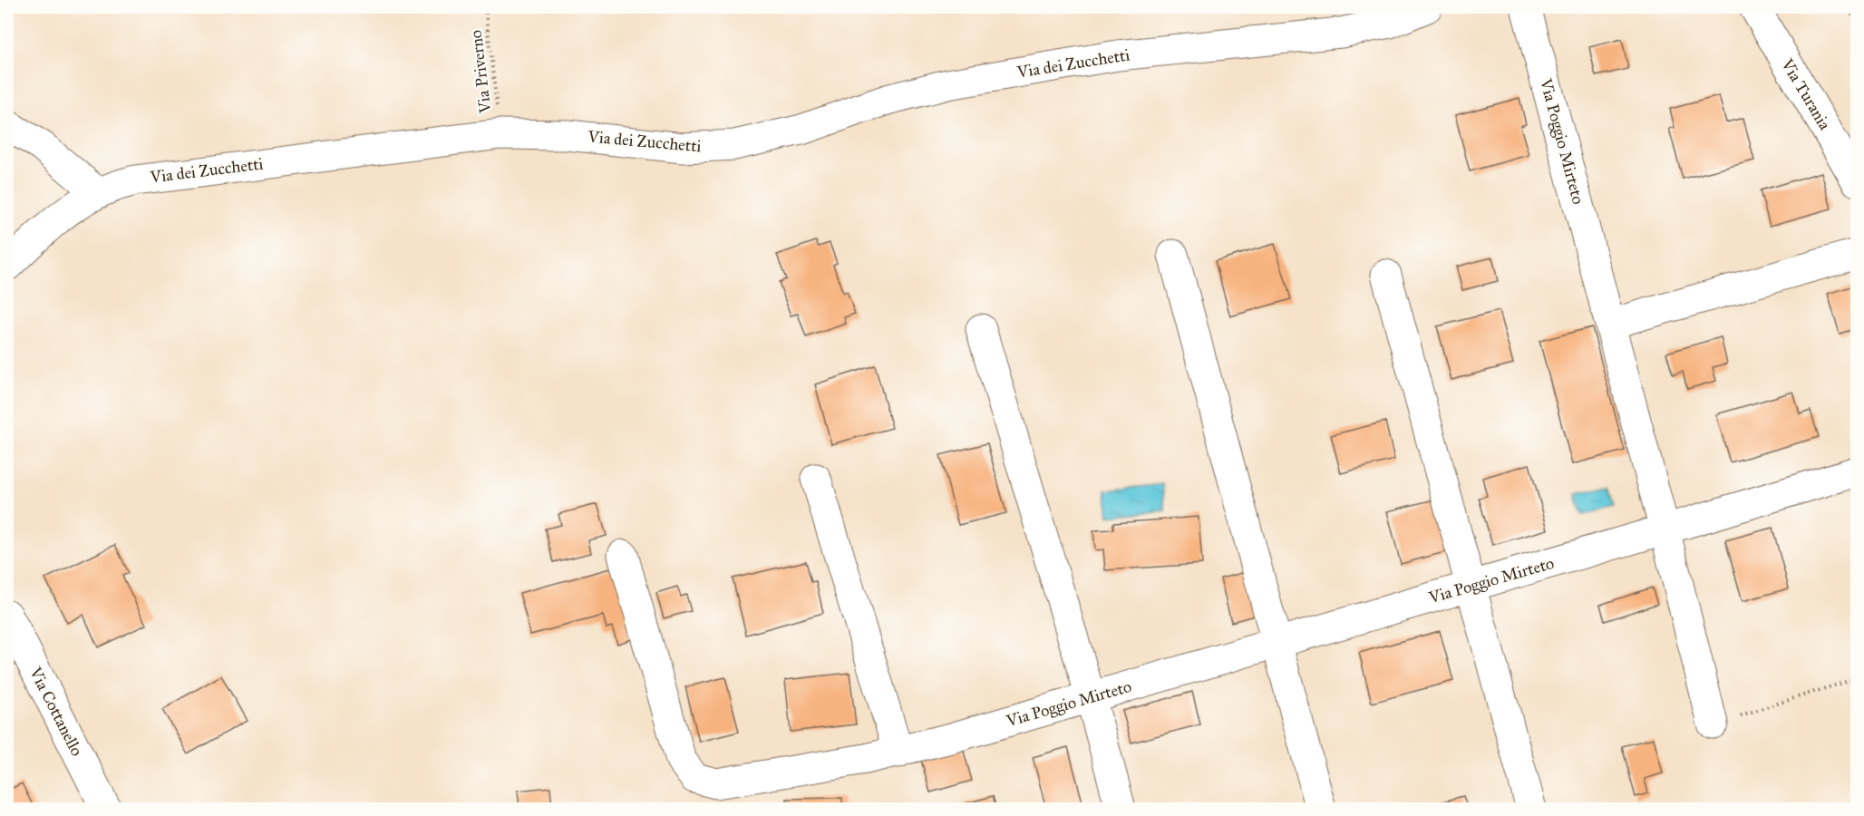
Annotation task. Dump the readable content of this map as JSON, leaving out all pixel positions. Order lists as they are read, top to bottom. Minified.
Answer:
{"streets":{"street":["Via dei Zucchetti","Via Turania","Via Poggio Mirteto","Via Cottanello"],"path":["Via Priverno"]},"crossings":[["Via dei Zucchetti","Via Priverno"]]}
